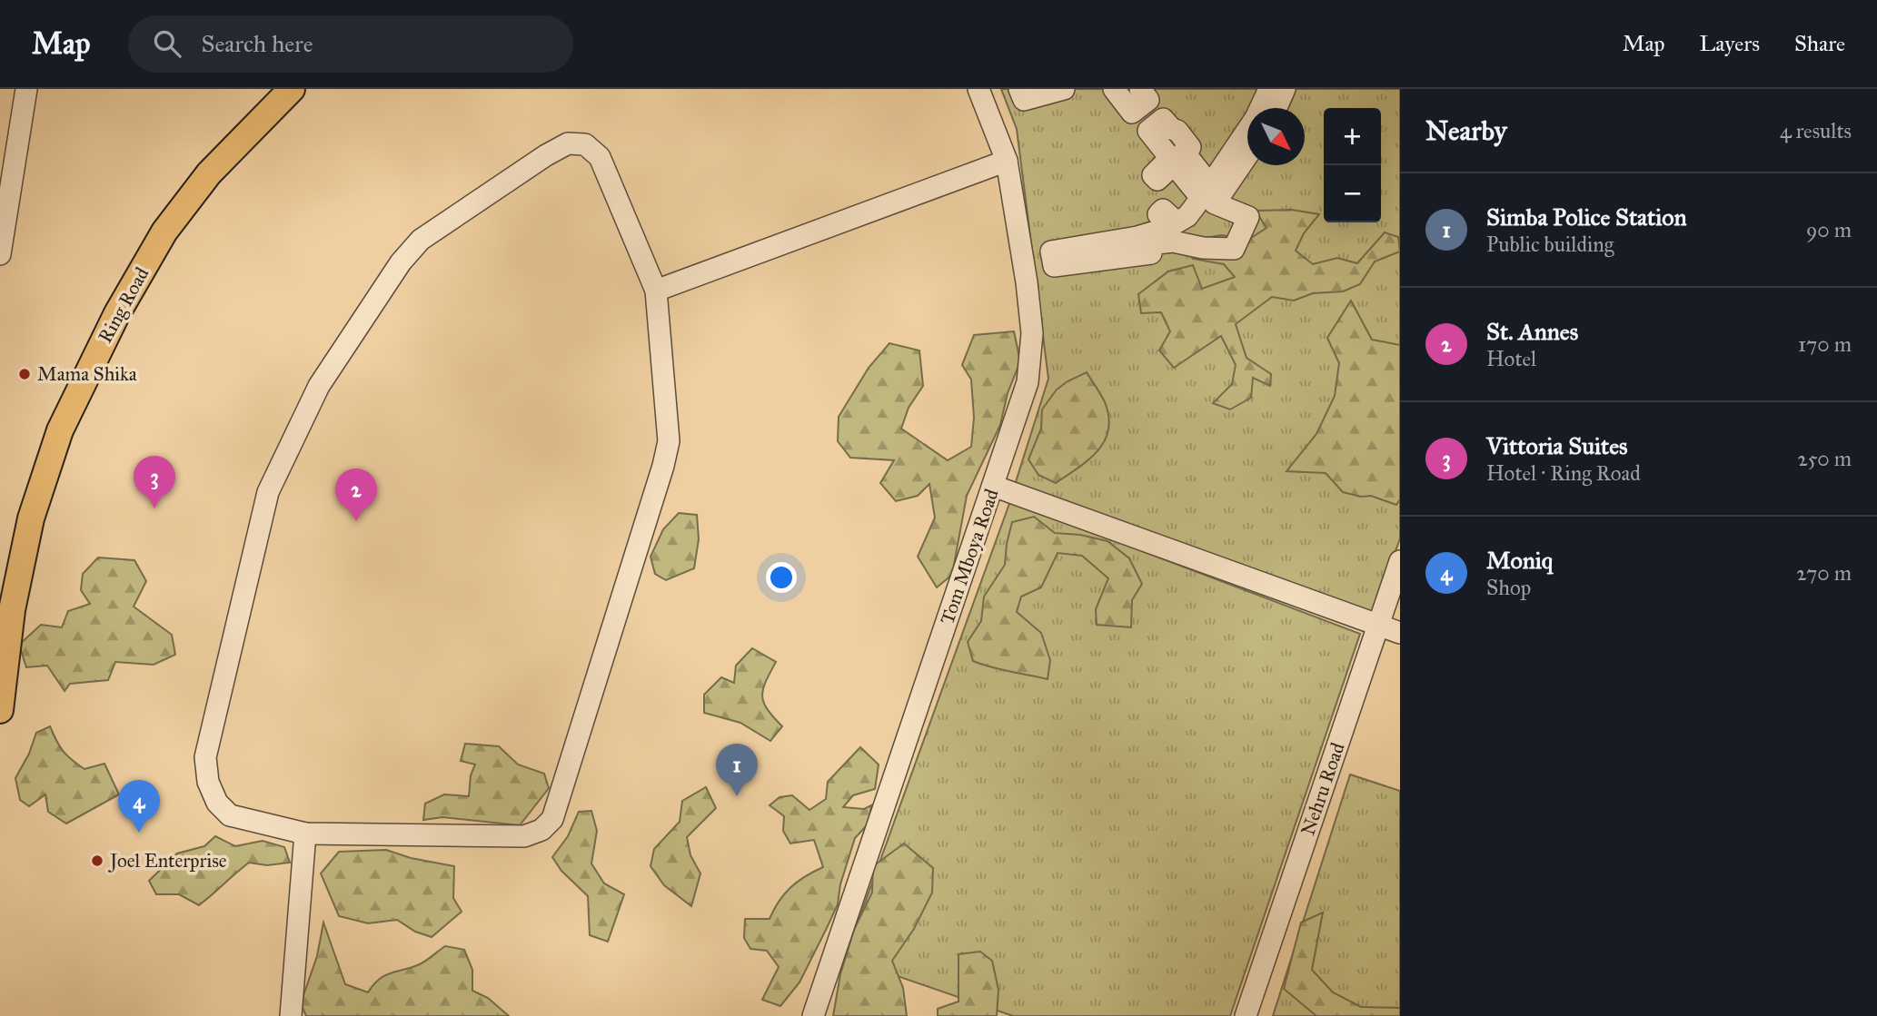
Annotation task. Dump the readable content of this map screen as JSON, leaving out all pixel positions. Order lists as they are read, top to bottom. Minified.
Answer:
{"streets":{"main road":["Ring Road"],"street":["Tom Mboya Road","Nehru Road"]},"places":["Mama Shika","Joel Enterprise"],"north":"bottom right","page":{"header":"Map","search":"Search here","nav":["Map","Layers","Share"],"heading":["Nearby","4 results"],"map_buttons":["+","−"],"list":[{"mark":"1","name":"Simba Police Station","note":"Public building","value":"90 m"},{"mark":"2","name":"St. Annes","note":"Hotel","value":"170 m"},{"mark":"3","name":"Vittoria Suites","note":"Hotel · Ring Road","value":"250 m"},{"mark":"4","name":"Moniq","note":"Shop","value":"270 m"}],"pins":["3","2","1","4"]}}
